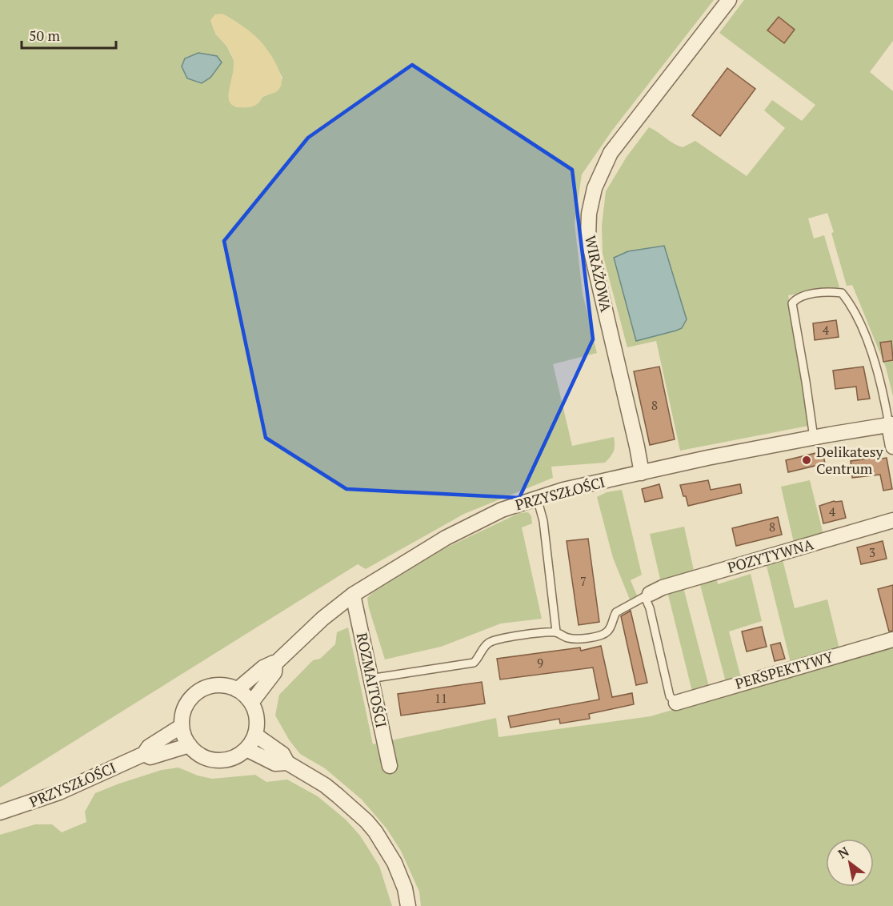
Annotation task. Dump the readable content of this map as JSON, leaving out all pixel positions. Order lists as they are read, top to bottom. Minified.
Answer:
{"streets":{"street":["WIRAŻOWA","PRZYSZŁOŚCI","POZYTYWNA","PERSPEKTYWY","ROZMAITOŚCI"]},"crossings":[["WIRAŻOWA","PRZYSZŁOŚCI"],["PRZYSZŁOŚCI","ROZMAITOŚCI"]],"places":["Delikatesy Centrum"],"house_numbers":["4","8","4","8","3","7","9","11"],"scale_bar":"50 m","north":"top left"}
